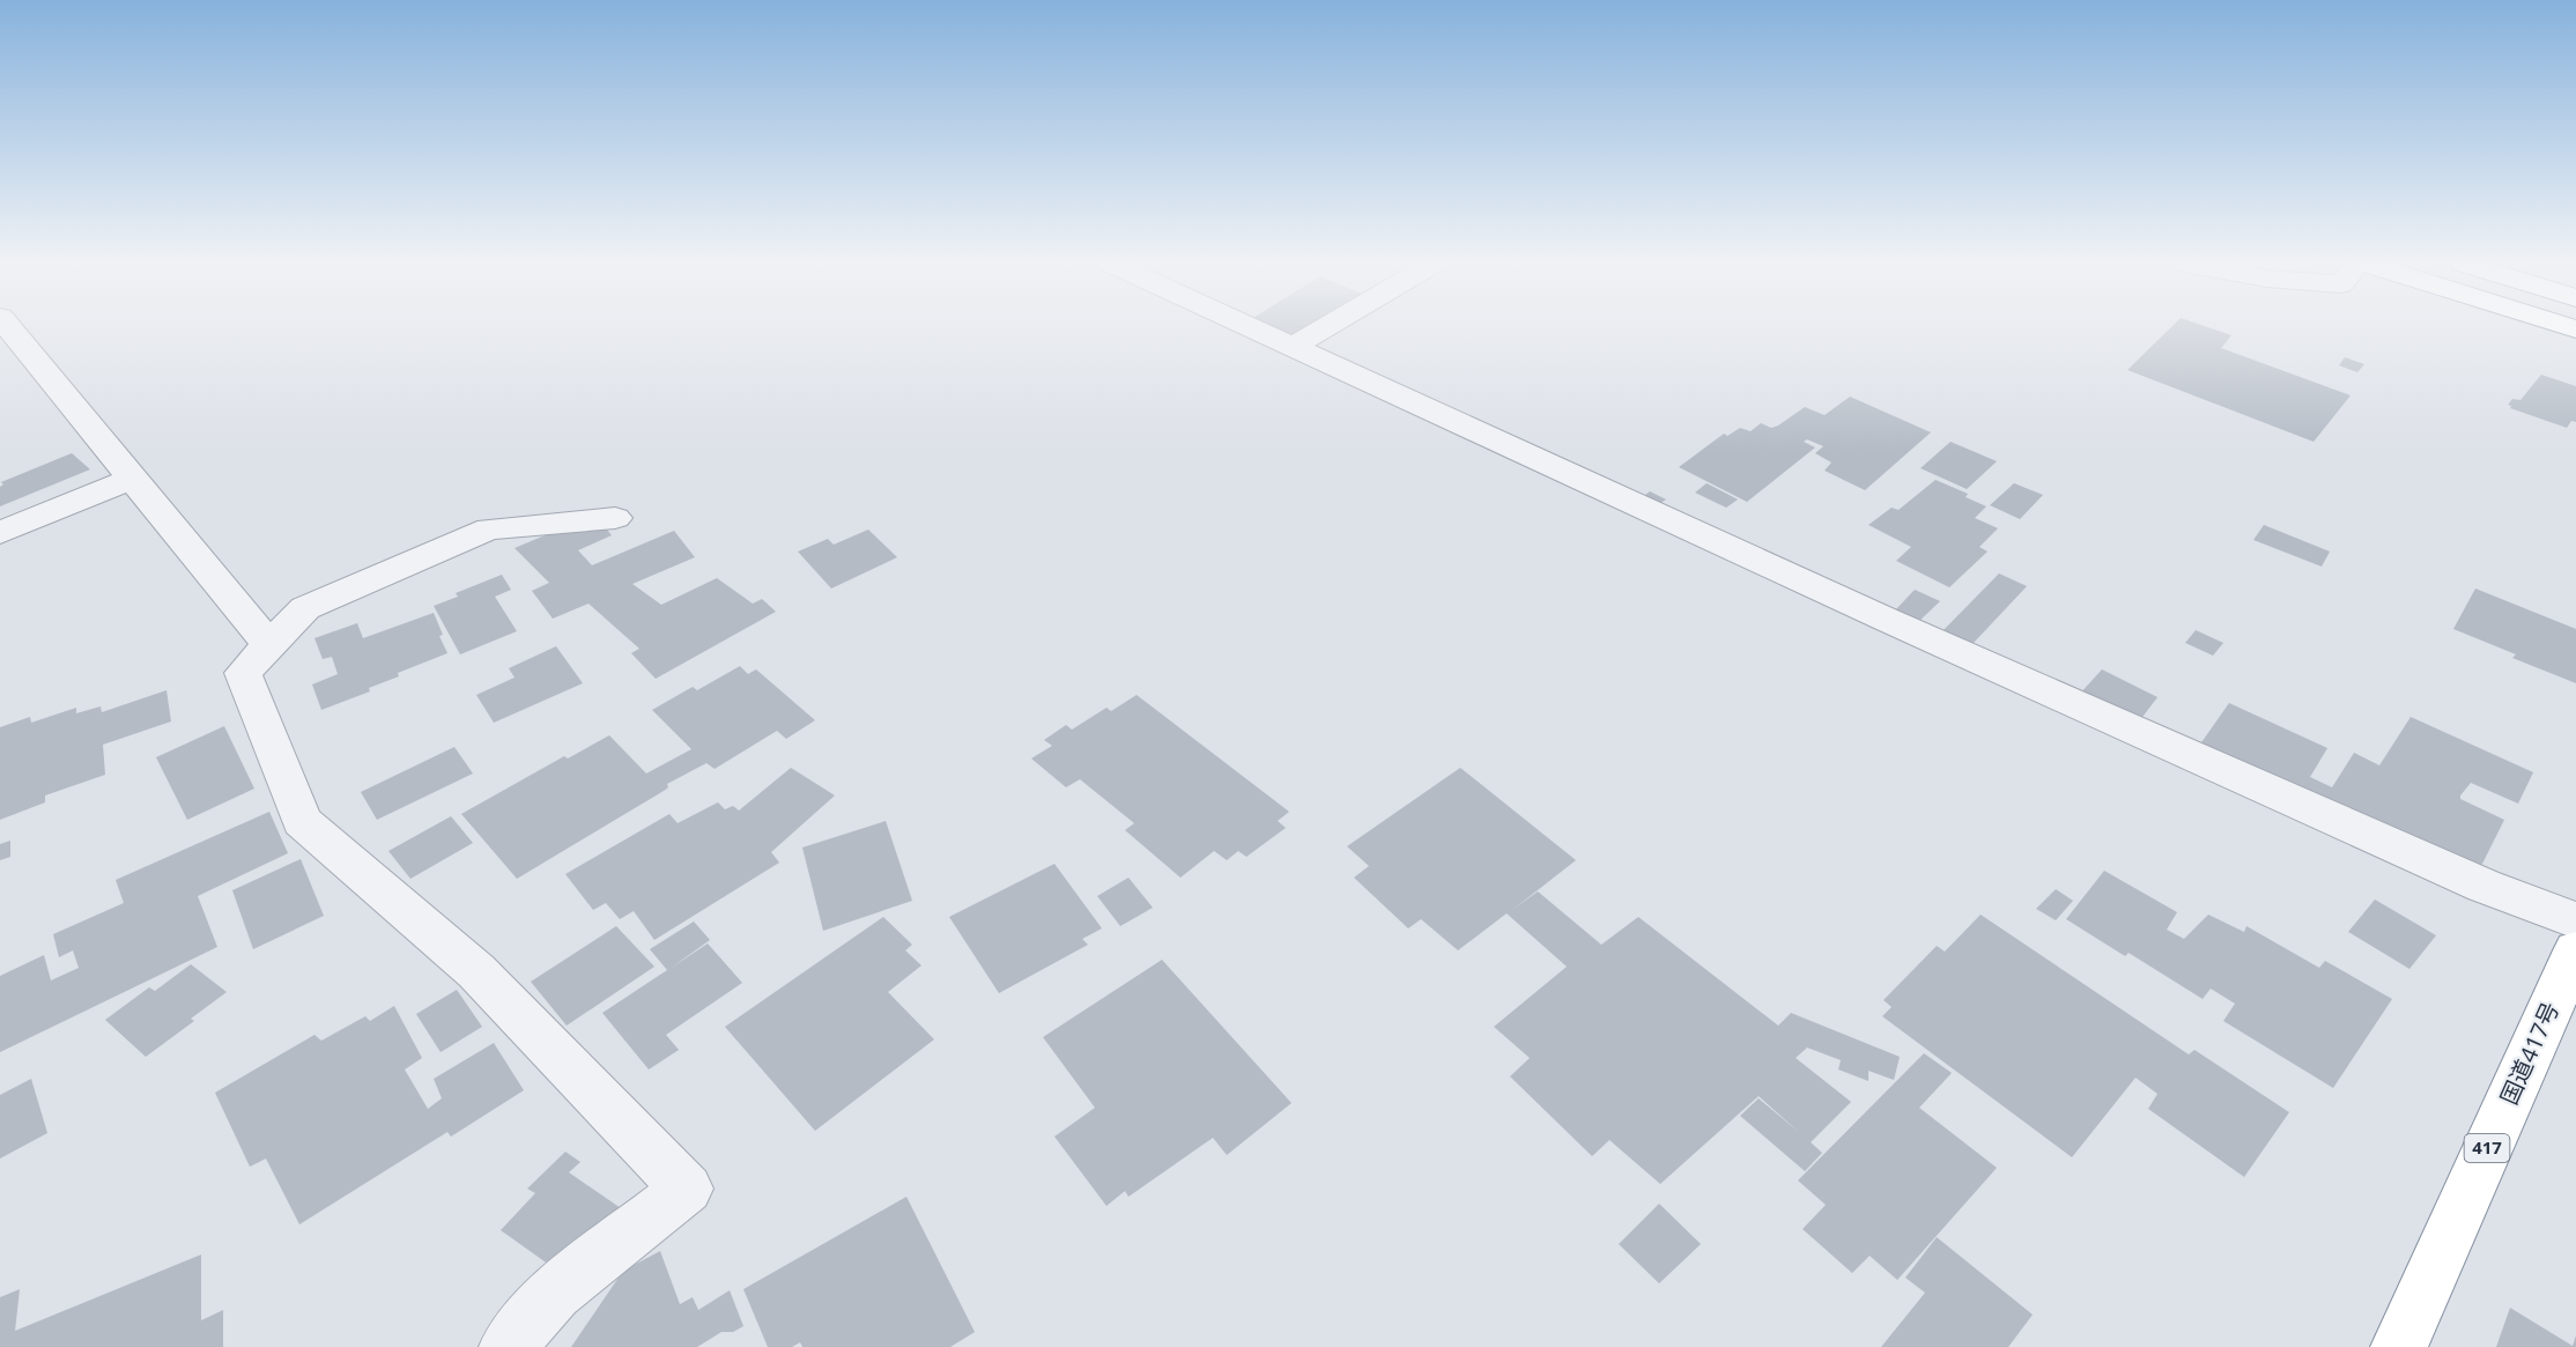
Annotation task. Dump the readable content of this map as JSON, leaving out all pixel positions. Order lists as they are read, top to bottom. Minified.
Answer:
{"streets":{"highway":["国道417号","417"]}}
